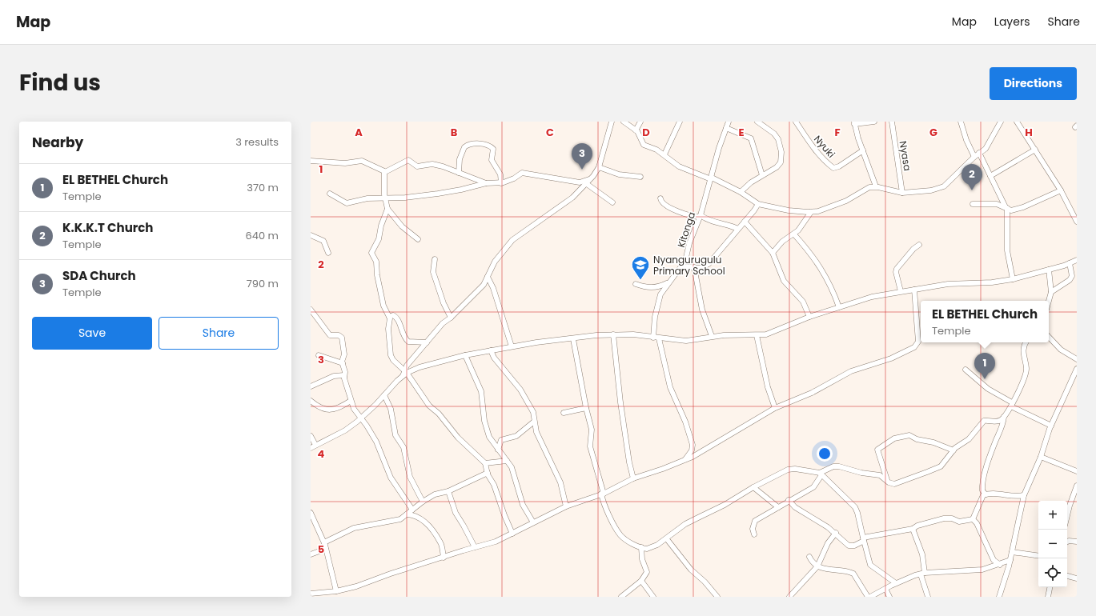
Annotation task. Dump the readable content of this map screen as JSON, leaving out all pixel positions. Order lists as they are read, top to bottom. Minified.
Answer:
{"streets":{"street":["Nyuki","Nyasa","Kitonga"]},"places":{"school or university":["Nyangurugulu Primary School"]},"page":{"header":"Map","nav":["Map","Layers","Share"],"title":"Find us","buttons":["Directions",["Save","Share"]],"heading":["Nearby","3 results"],"pins":["3","2","1"],"list":[{"mark":"1","name":"EL BETHEL Church","note":"Temple","value":"370 m"},{"mark":"2","name":"K.K.K.T Church","note":"Temple","value":"640 m"},{"mark":"3","name":"SDA Church","note":"Temple","value":"790 m"}],"popup":["EL BETHEL Church","Temple"],"map_buttons":["+","−"]},"grid":{"columns":["A","B","C","D","E","F","G","H"],"rows":["1","2","3","4","5"]}}
